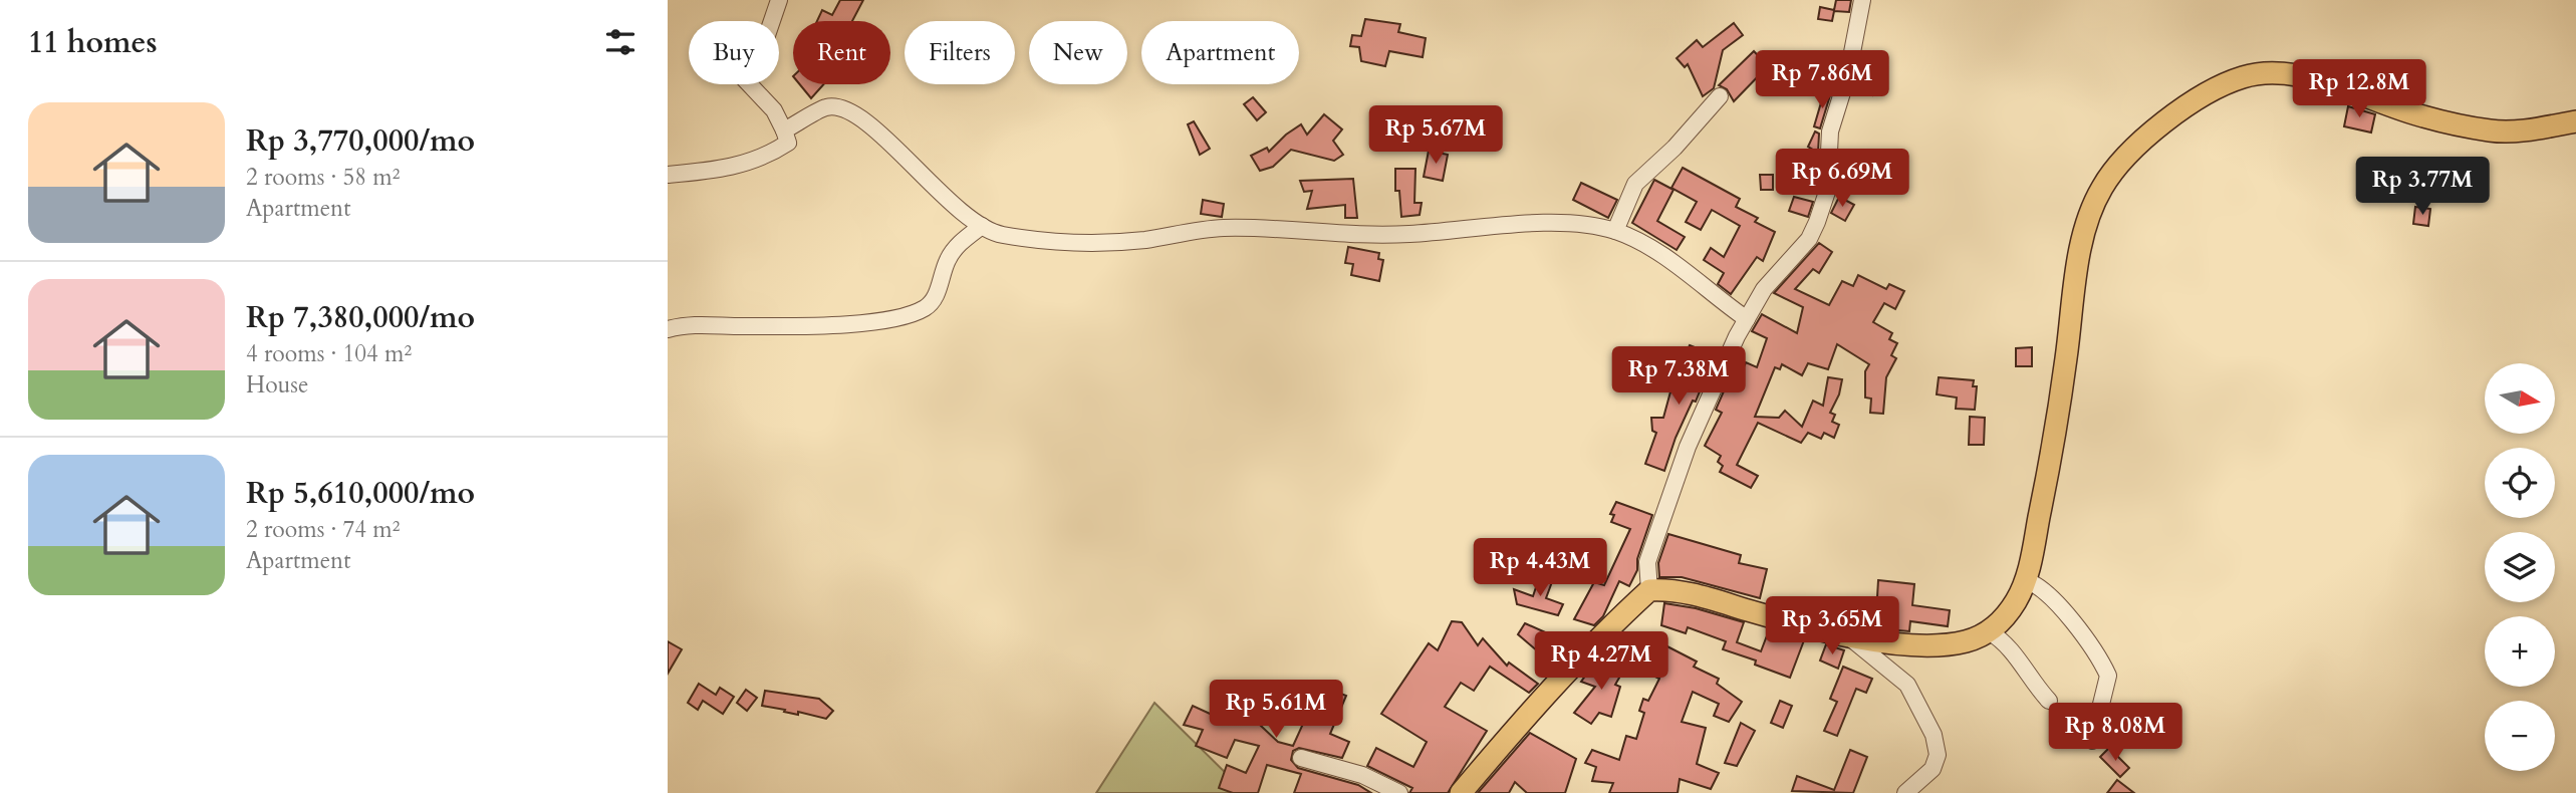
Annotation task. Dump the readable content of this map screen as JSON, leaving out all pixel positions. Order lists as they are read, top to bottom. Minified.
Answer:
{"north":"right","page":{"heading":"11 homes","chip":["Buy","Rent","Filters","New","Apartment"],"price":["Rp 7.86M","Rp 12.8M","Rp 5.67M","Rp 6.69M","Rp 3.77M","Rp 7.38M","Rp 4.43M","Rp 3.65M","Rp 4.27M","Rp 5.61M","Rp 8.08M"],"list":[{"name":"Rp 3,770,000/mo","note":"2 rooms · 58 m² · Apartment"},{"name":"Rp 7,380,000/mo","note":"4 rooms · 104 m² · House"},{"name":"Rp 5,610,000/mo","note":"2 rooms · 74 m² · Apartment"}],"map_buttons":["+","−"]}}
